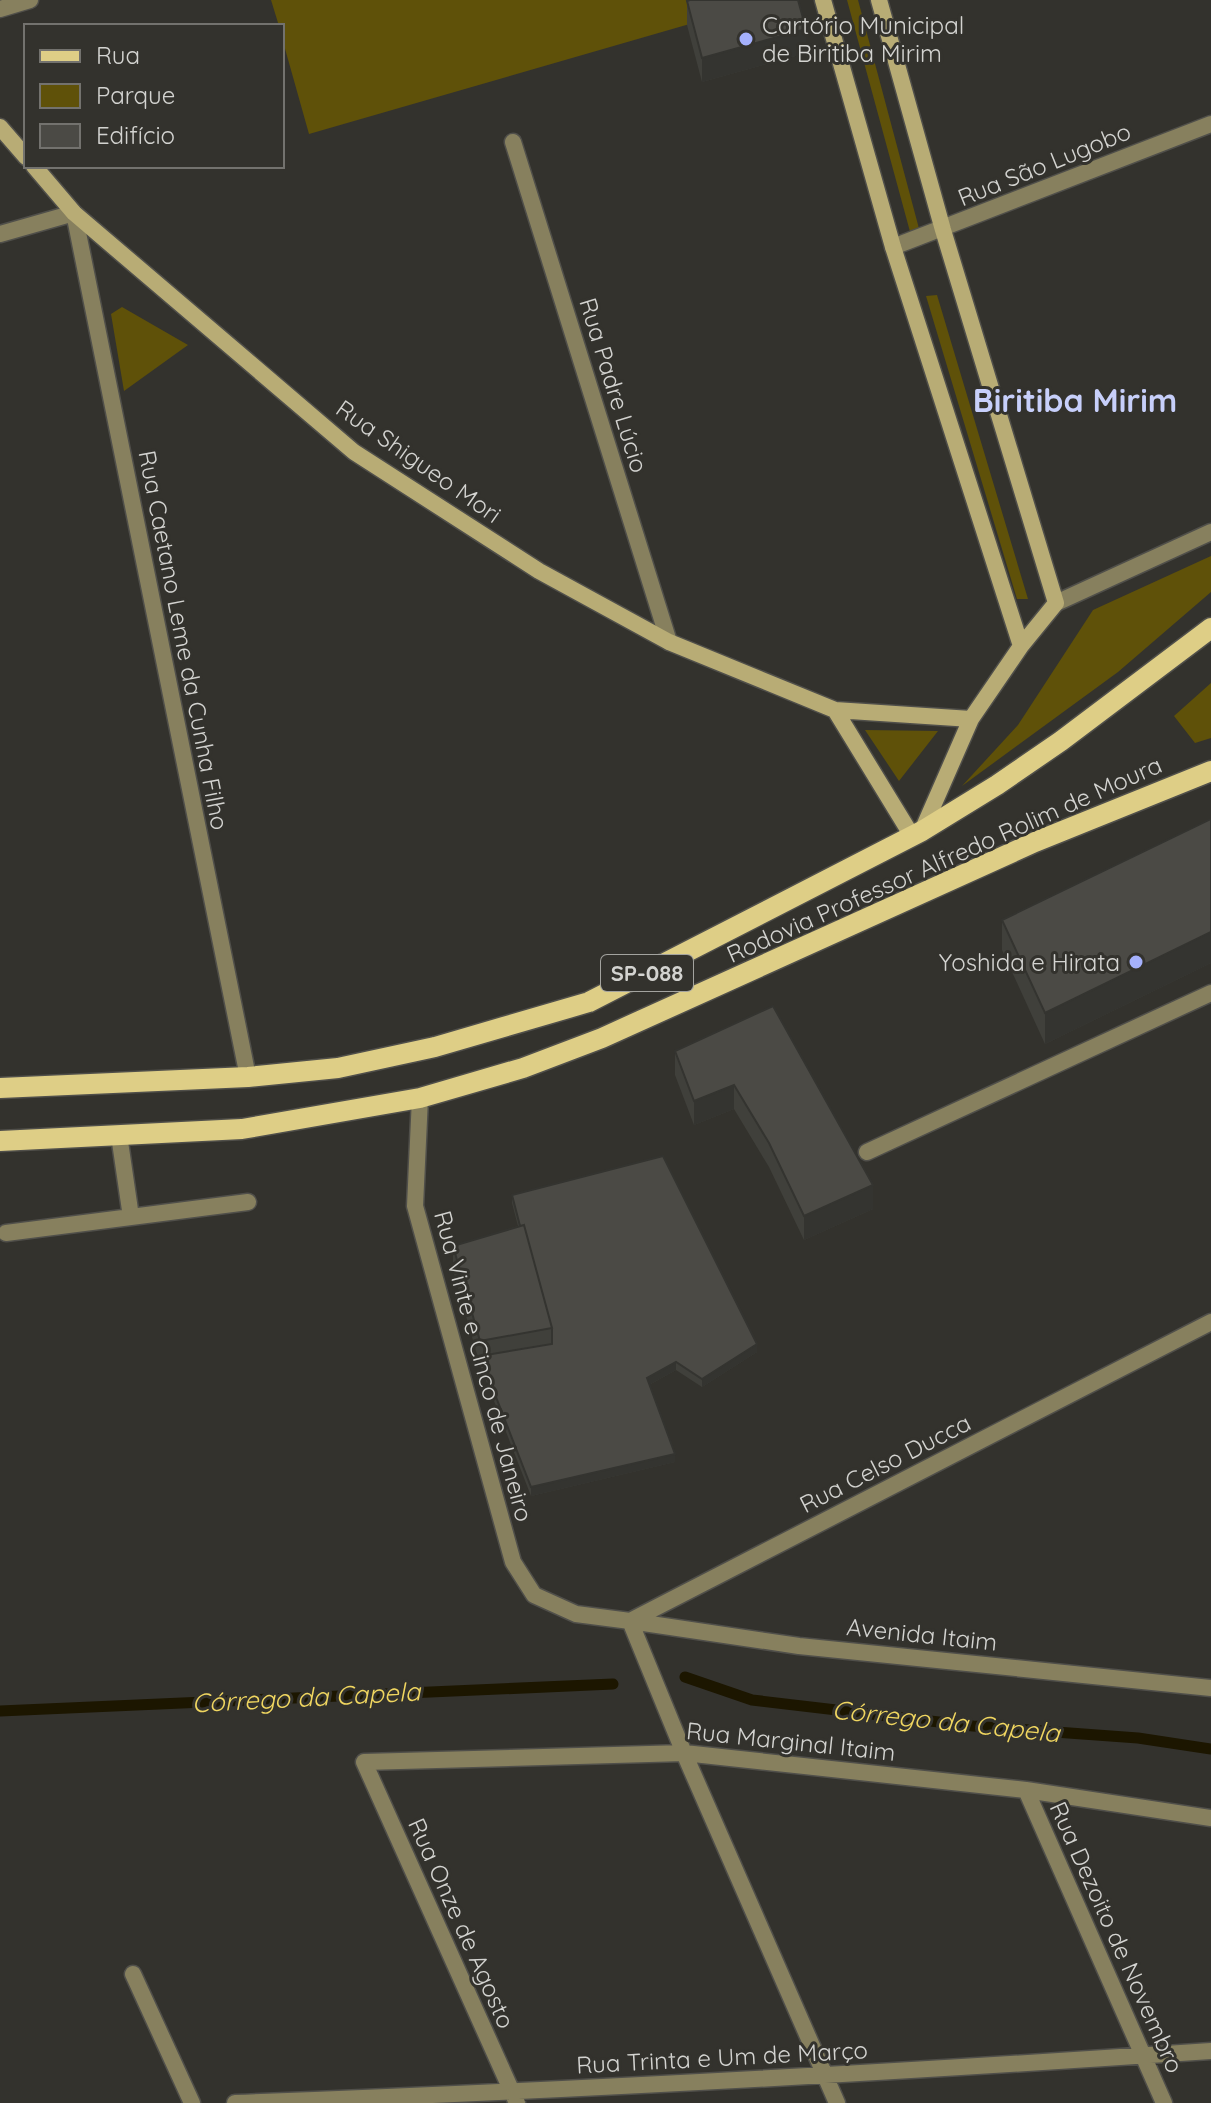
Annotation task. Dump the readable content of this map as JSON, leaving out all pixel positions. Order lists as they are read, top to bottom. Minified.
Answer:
{"streets":{"main road":["Rodovia Professor Alfredo Rolim de Moura","SP-088"],"street":["Rua São Lugobo","Rua Padre Lúcio","Rua Shigueo Mori","Rua Caetano Leme da Cunha Filho","Rua Vinte e Cinco de Janeiro","Rua Celso Ducca","Avenida Itaim","Rua Marginal Itaim","Rua Onze de Agosto","Rua Dezoito de Novembro","Rua Trinta e Um de Março"]},"crossings":[["Rua Padre Lúcio","Rua Shigueo Mori"],["Rua Shigueo Mori","Rua Caetano Leme da Cunha Filho"],["Rua Caetano Leme da Cunha Filho","Rodovia Professor Alfredo Rolim de Moura"],["Rodovia Professor Alfredo Rolim de Moura","Rua Vinte e Cinco de Janeiro"],["Rua Vinte e Cinco de Janeiro","Rua Celso Ducca"],["Rua Vinte e Cinco de Janeiro","Avenida Itaim"],["Rua Celso Ducca","Avenida Itaim"],["Rua Marginal Itaim","Rua Onze de Agosto"],["Rua Marginal Itaim","Rua Dezoito de Novembro"],["Rua Onze de Agosto","Rua Trinta e Um de Março"],["Rua Dezoito de Novembro","Rua Trinta e Um de Março"]],"districts":["Biritiba Mirim"],"water":["Córrego da Capela"],"places":["Cartório Municipal de Biritiba Mirim","Yoshida e Hirata"],"legend":["Rua","Parque","Edifício"]}
